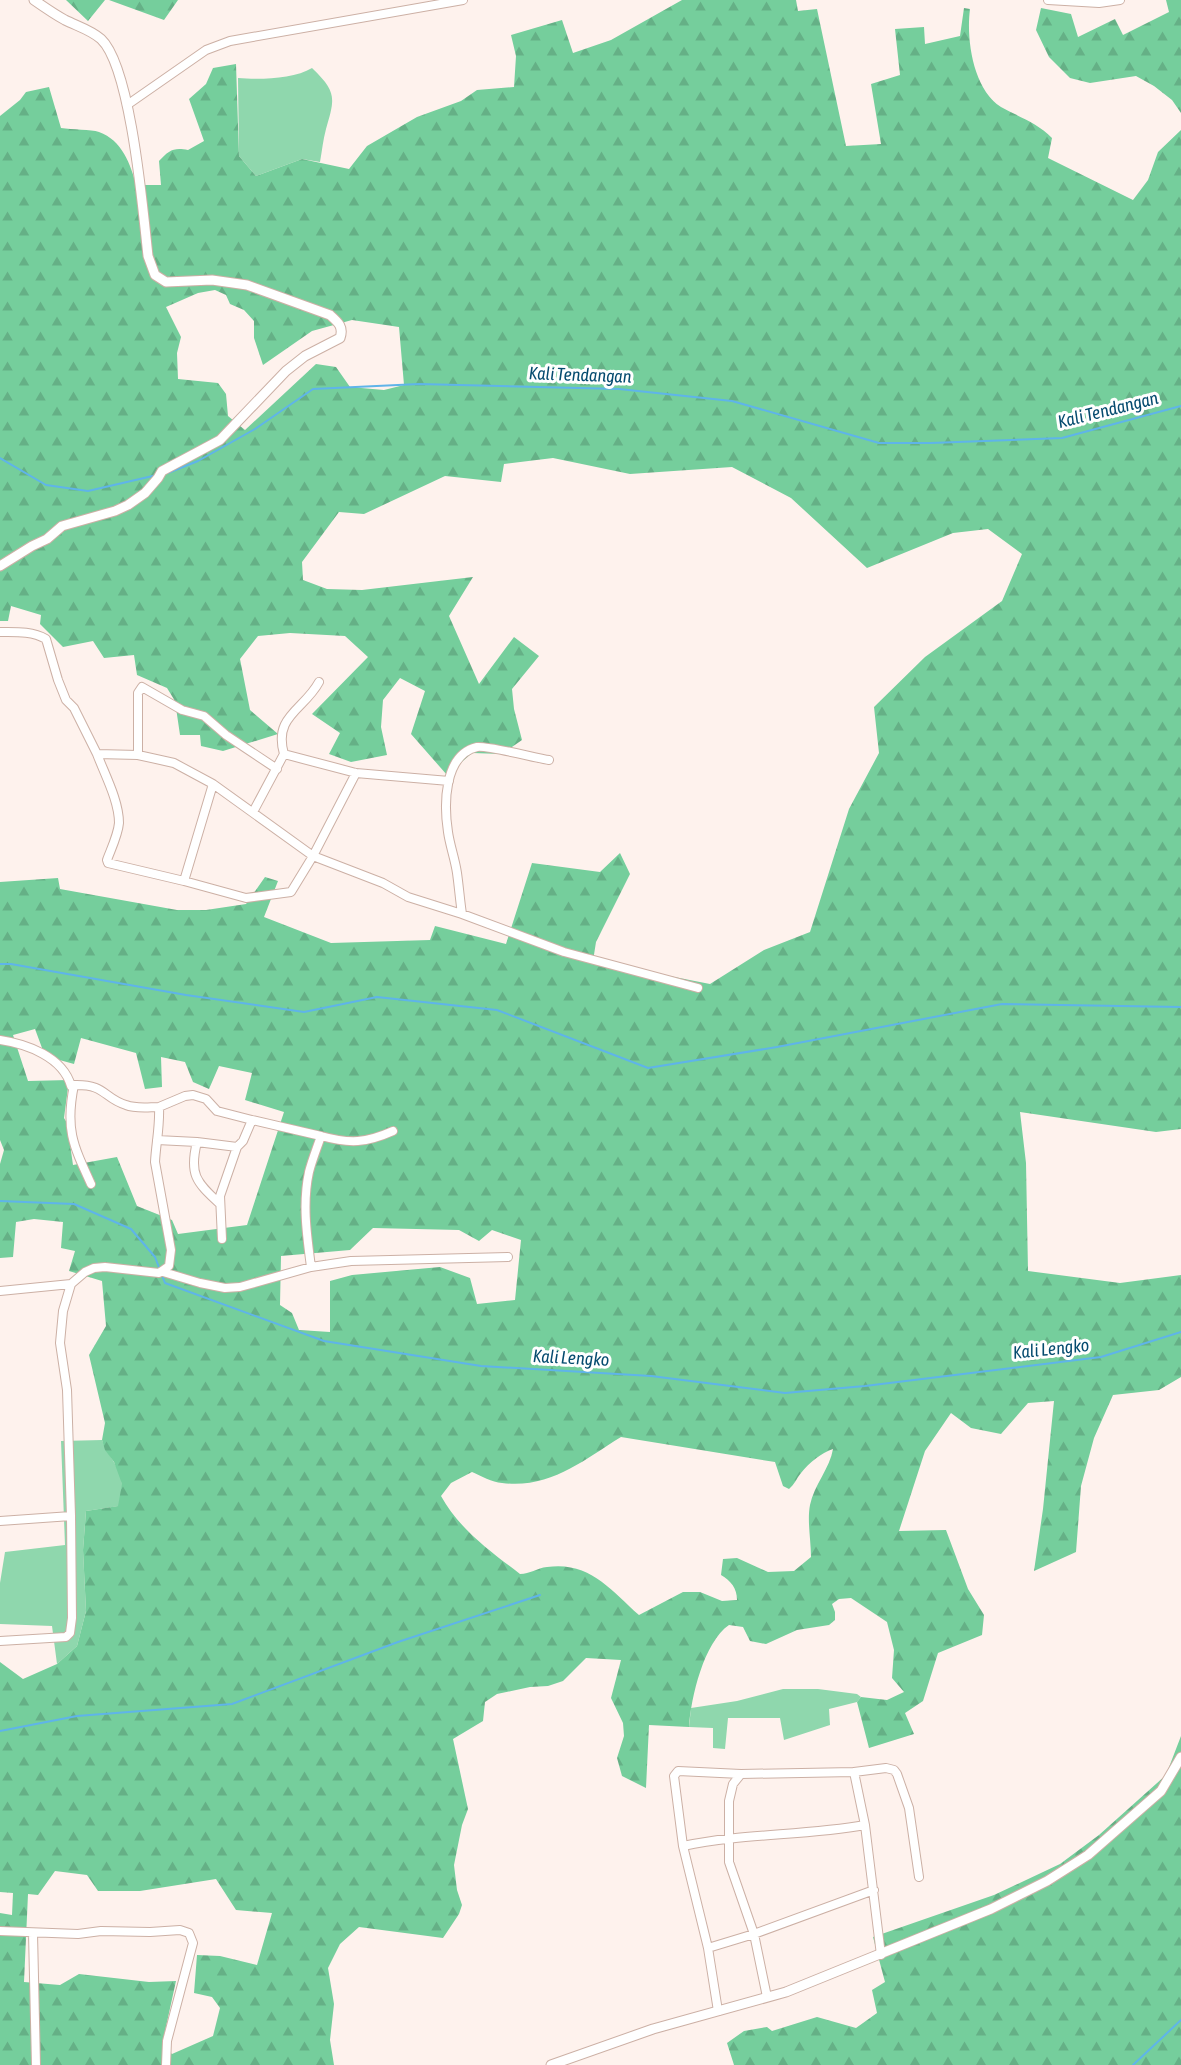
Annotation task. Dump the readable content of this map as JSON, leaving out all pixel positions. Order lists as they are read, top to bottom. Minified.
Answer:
{"water":["Kali Tendangan","Kali Lengko"]}
